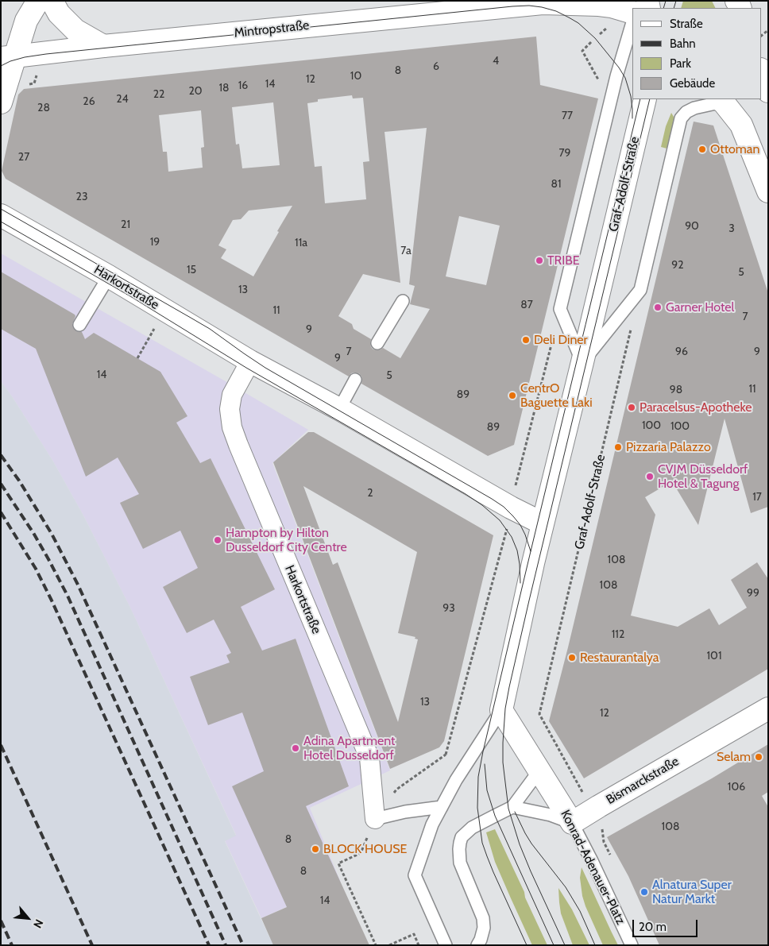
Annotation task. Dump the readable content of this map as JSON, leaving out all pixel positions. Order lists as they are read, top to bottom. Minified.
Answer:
{"streets":{"street":["Mintropstraße","Graf-Adolf-Straße","Harkortstraße","Bismarckstraße","Konrad-Adenauer-Platz"]},"crossings":[["Graf-Adolf-Straße","Harkortstraße"],["Graf-Adolf-Straße","Konrad-Adenauer-Platz"],["Bismarckstraße","Konrad-Adenauer-Platz"]],"places":["Ottoman","TRIBE","Garner Hotel","Deli Diner","CentrO Baguette Laki","Paracelsus-Apotheke","Pizzaria Palazzo","CVJM Düsseldorf Hotel & Tagung","Hampton by Hilton Dusseldorf City Centre","Restaurantalya","Adina Apartment Hotel Dusseldorf","Selam","BLOCK HOUSE","Alnatura Super Natur Markt"],"house_numbers":["4","6","8","10","12","14","16","18","20","22","24","26","28","77","79","27","81","23","21","90","3","19","11a","7a","92","15","5","13","87","11","7","9","7","96","9","9","14","5","11","98","89","100","100","89","2","17","108","108","99","93","112","101","13","12","106","108","8","8","14"],"legend":["Straße","Bahn","Park","Gebäude"],"scale_bar":"20 m","north":"bottom right"}
